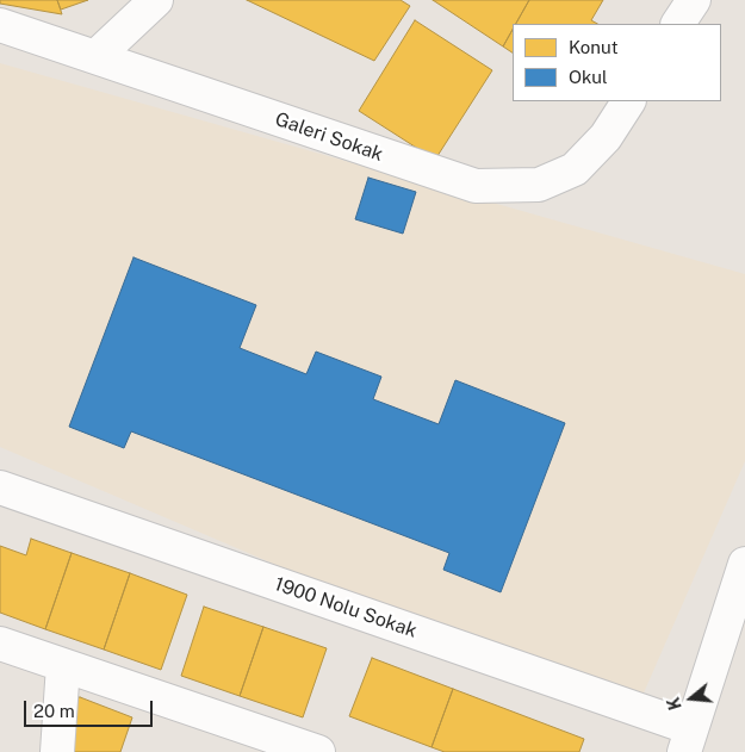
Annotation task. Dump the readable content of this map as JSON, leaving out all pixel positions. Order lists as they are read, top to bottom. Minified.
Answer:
{"streets":{"street":["Galeri Sokak","1900 Nolu Sokak"]},"legend":["Konut","Okul"],"scale_bar":"20 m","north":"left"}
